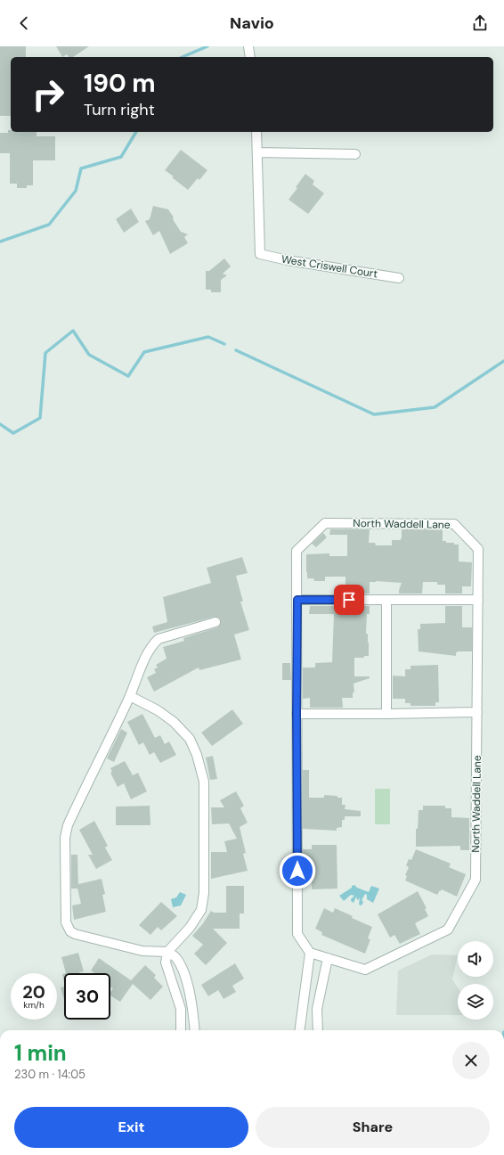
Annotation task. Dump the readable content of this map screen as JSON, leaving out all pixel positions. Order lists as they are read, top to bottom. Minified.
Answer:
{"streets":{"street":["West Criswell Court","North Waddell Lane"]},"page":{"header":"Navio","turn":["190 m","Turn right"],"speed":"20 km/h","limit":"30","heading":["1 min","230 m · 14:05"],"buttons":["Exit","Share"]}}
